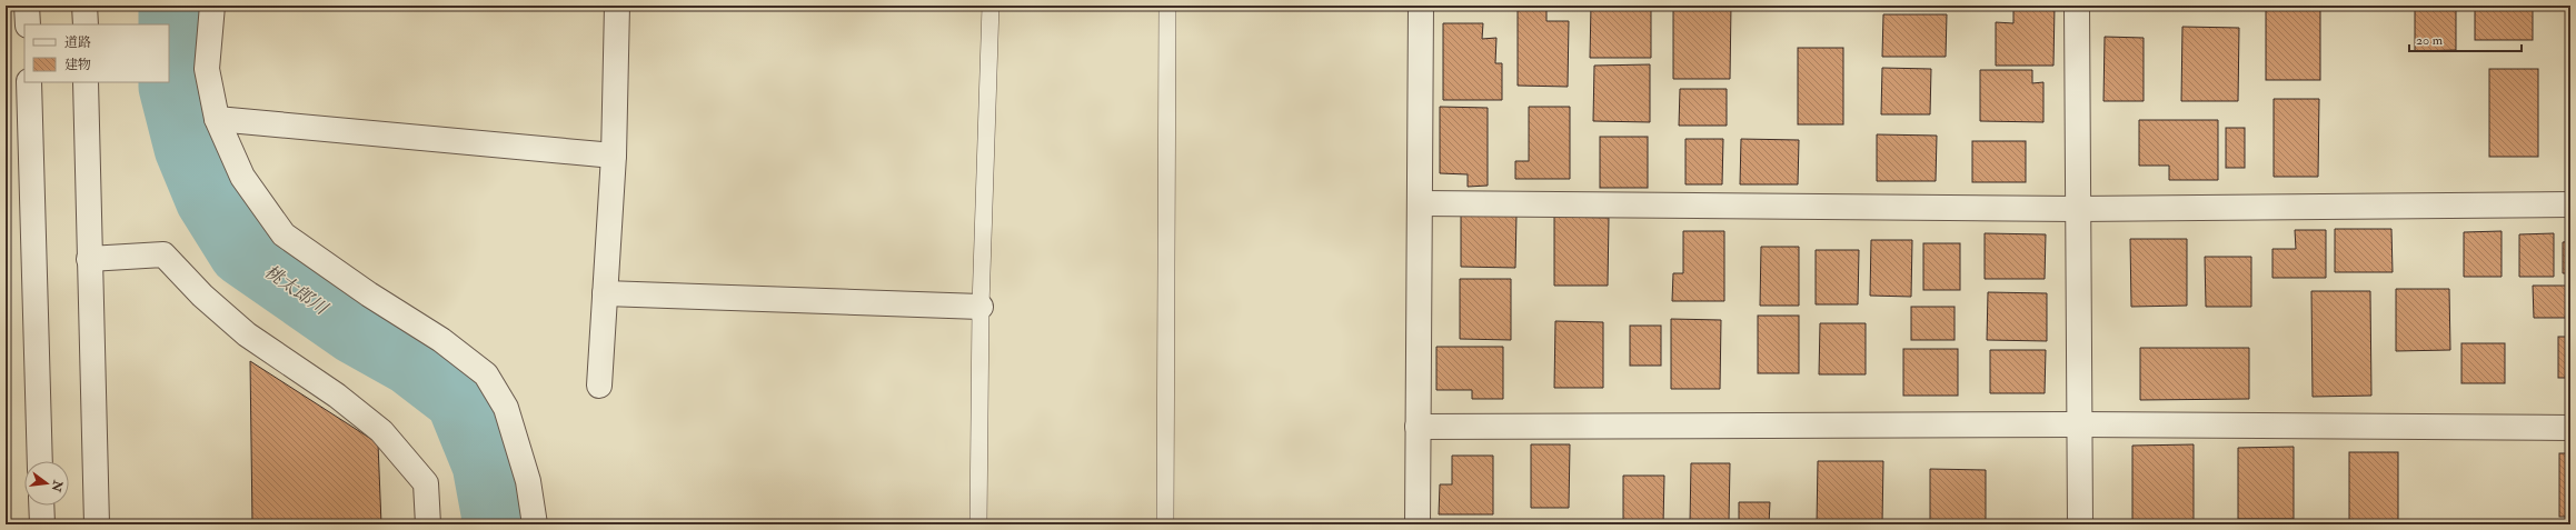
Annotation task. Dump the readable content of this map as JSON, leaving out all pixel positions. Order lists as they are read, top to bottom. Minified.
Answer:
{"water":["桃太郎川"],"legend":["道路","建物"],"scale_bar":"20 m","north":"right"}
